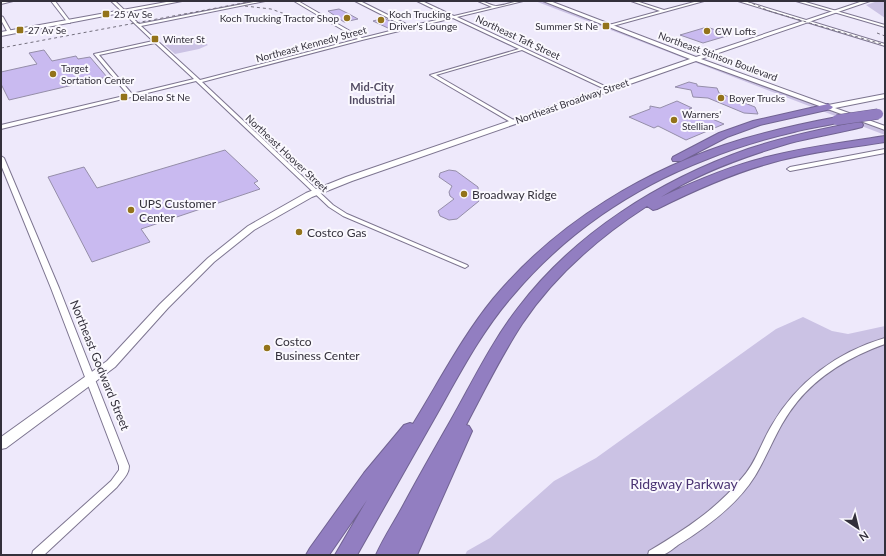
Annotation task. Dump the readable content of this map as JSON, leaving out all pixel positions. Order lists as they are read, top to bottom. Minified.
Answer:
{"streets":{"main road":["Northeast Stinson Boulevard","Northeast Broadway Street"],"street":["Northeast Taft Street","Northeast Kennedy Street","Northeast Hoover Street","Northeast Godward Street"]},"crossings":[["Northeast Taft Street","Northeast Kennedy Street"],["Northeast Taft Street","Northeast Broadway Street"],["Northeast Kennedy Street","Northeast Hoover Street"],["Northeast Stinson Boulevard","Northeast Broadway Street"],["Northeast Broadway Street","Northeast Hoover Street"],["Northeast Broadway Street","Northeast Godward Street"]],"districts":["Mid-City Industrial"],"parks":["Ridgway Parkway"],"places":{"transit":["25 Av Se","Summer St Ne","27 Av Se","Winter St","Delano St Ne"],"other":["Koch Trucking Tractor Shop","Koch Trucking Driver's Lounge","CW Lofts","Target Sortation Center","Boyer Trucks","Warners' Stellian","Broadway Ridge","UPS Customer Center","Costco Gas","Costco Business Center"]},"north":"bottom right"}
